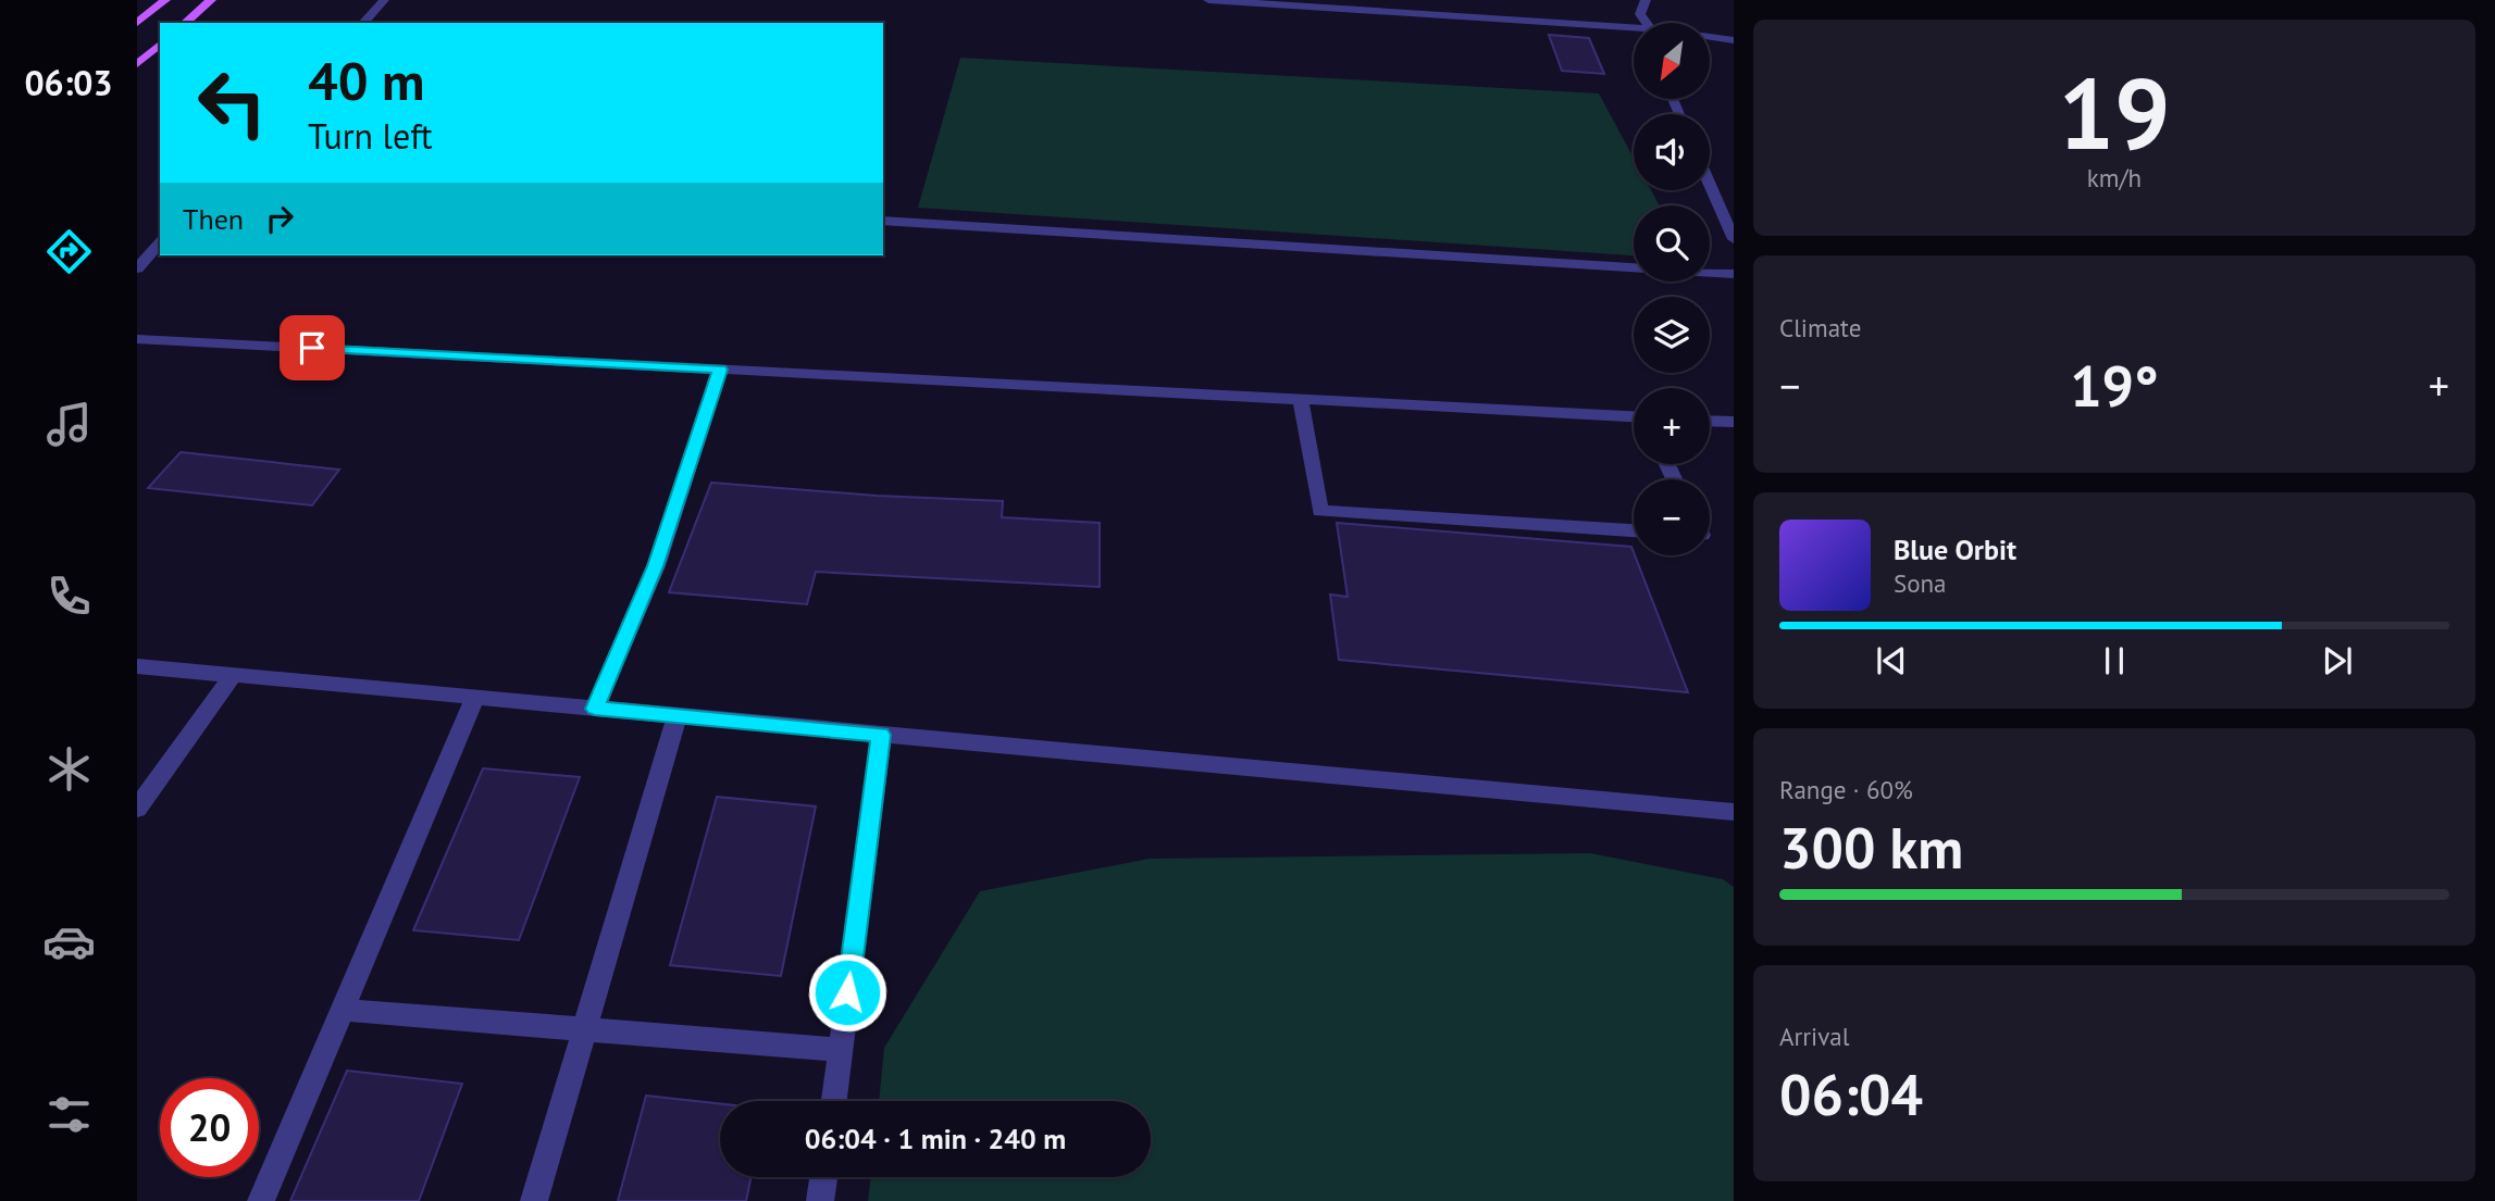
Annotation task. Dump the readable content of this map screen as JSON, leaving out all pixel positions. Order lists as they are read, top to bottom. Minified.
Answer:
{"north":"bottom left","page":{"tabs":"06:03","tile":[["19","km/h"],"Climate",["Range · 60%","300 km"],["Arrival","06:04"]],"map_buttons":["+","−"],"turn":["40 m","Turn left"],"then":"Then","heat":["−","19°","+"],"song":["Blue Orbit","Sona"],"limit":"20","trip":"06:04 · 1 min · 240 m"}}
